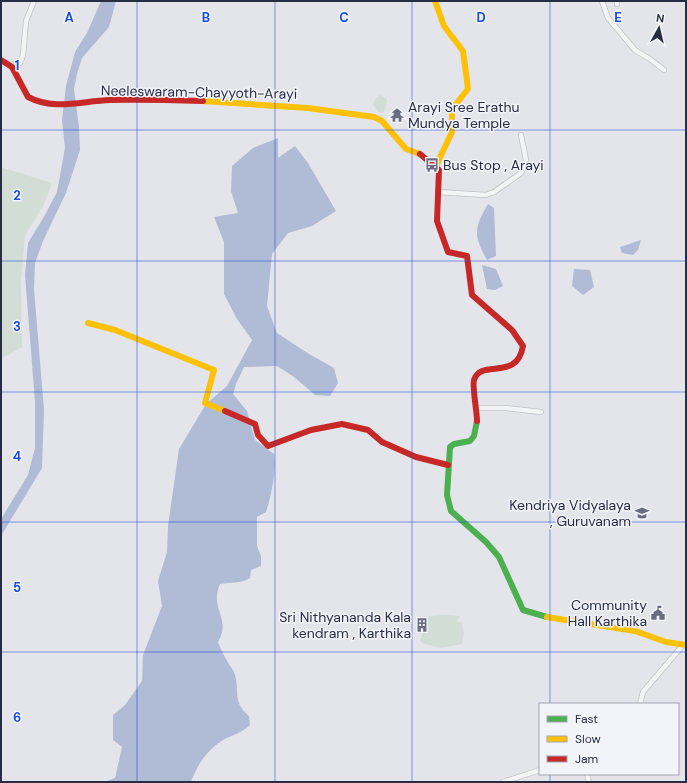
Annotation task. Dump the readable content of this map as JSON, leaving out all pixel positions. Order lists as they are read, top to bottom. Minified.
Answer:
{"streets":{"main road":["Neeleswaram-Chayyoth-Arayi"]},"places":{"temple":["Arayi Sree Erathu Mundya Temple"],"bus stop":["Bus Stop , Arayi"],"school or university":["Kendriya Vidyalaya , Guruvanam"],"public building":["Community Hall Karthika"],"building":["Sri Nithyananda Kala kendram , Karthika"]},"legend":["Fast","Slow","Jam"],"north":"top","grid":{"columns":["A","B","C","D","E"],"rows":["1","2","3","4","5","6"]}}
